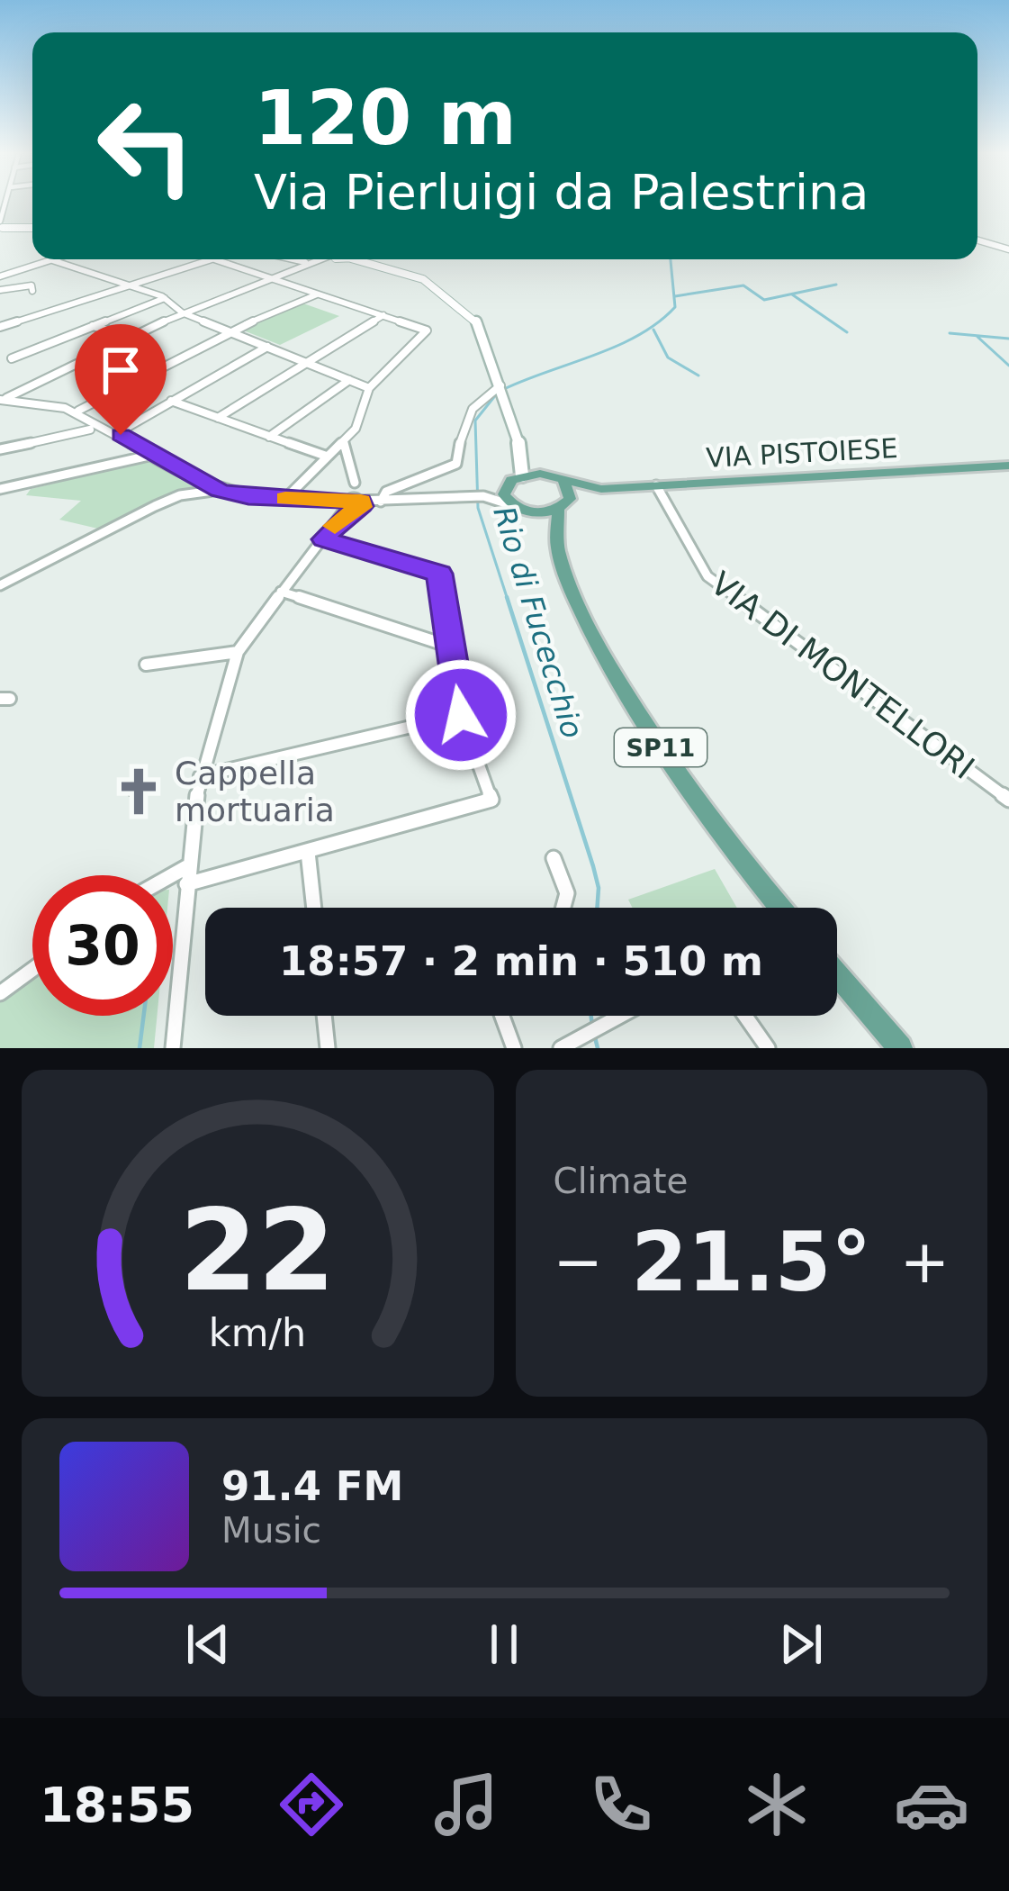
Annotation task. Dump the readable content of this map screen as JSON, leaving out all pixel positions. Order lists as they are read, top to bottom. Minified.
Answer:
{"streets":{"main road":["VIA PISTOIESE","SP11"],"street":["VIA DI MONTELLORI"]},"crossings":[["VIA PISTOIESE","VIA DI MONTELLORI"],["VIA PISTOIESE","SP11"]],"water":["Rio di Fucecchio"],"places":{"church":["Cappella mortuaria"]},"page":{"turn":["120 m","Via Pierluigi da Palestrina"],"limit":"30","trip":"18:57 · 2 min · 510 m","tile":"Climate","heat":["−","21.5°","+"],"song":["91.4 FM","Music"],"tabs":"18:55","gauge":["22","km/h"]}}
